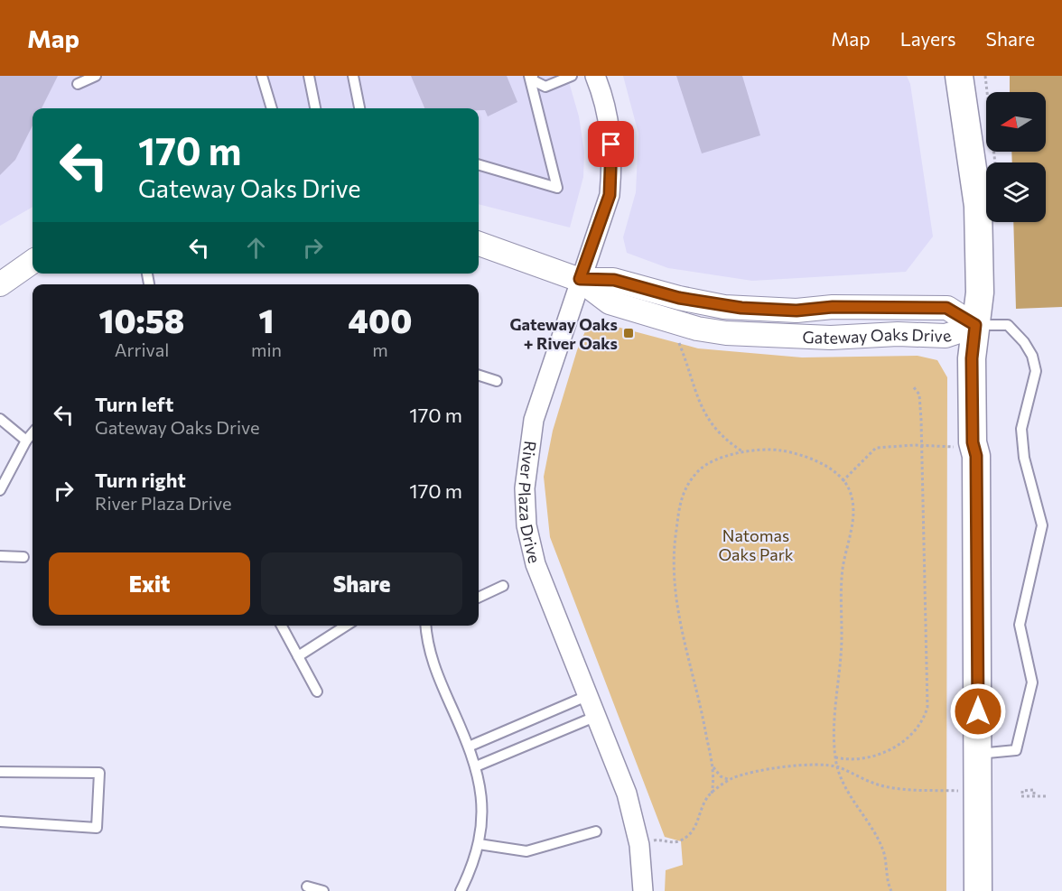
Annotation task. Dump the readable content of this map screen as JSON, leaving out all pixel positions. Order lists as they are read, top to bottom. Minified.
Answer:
{"streets":{"street":["Gateway Oaks Drive","River Plaza Drive"]},"crossings":[["Gateway Oaks Drive","River Plaza Drive"]],"parks":["Natomas Oaks Park"],"places":{"transit":["Gateway Oaks + River Oaks"]},"north":"left","page":{"header":"Map","nav":["Map","Layers","Share"],"turn":["170 m","Gateway Oaks Drive"],"eta":["10:58","Arrival","1","min","400","m"],"list":[{"name":"Turn left","note":"Gateway Oaks Drive","value":"170 m"},{"name":"Turn right","note":"River Plaza Drive","value":"170 m"}],"buttons":["Exit","Share"]}}
